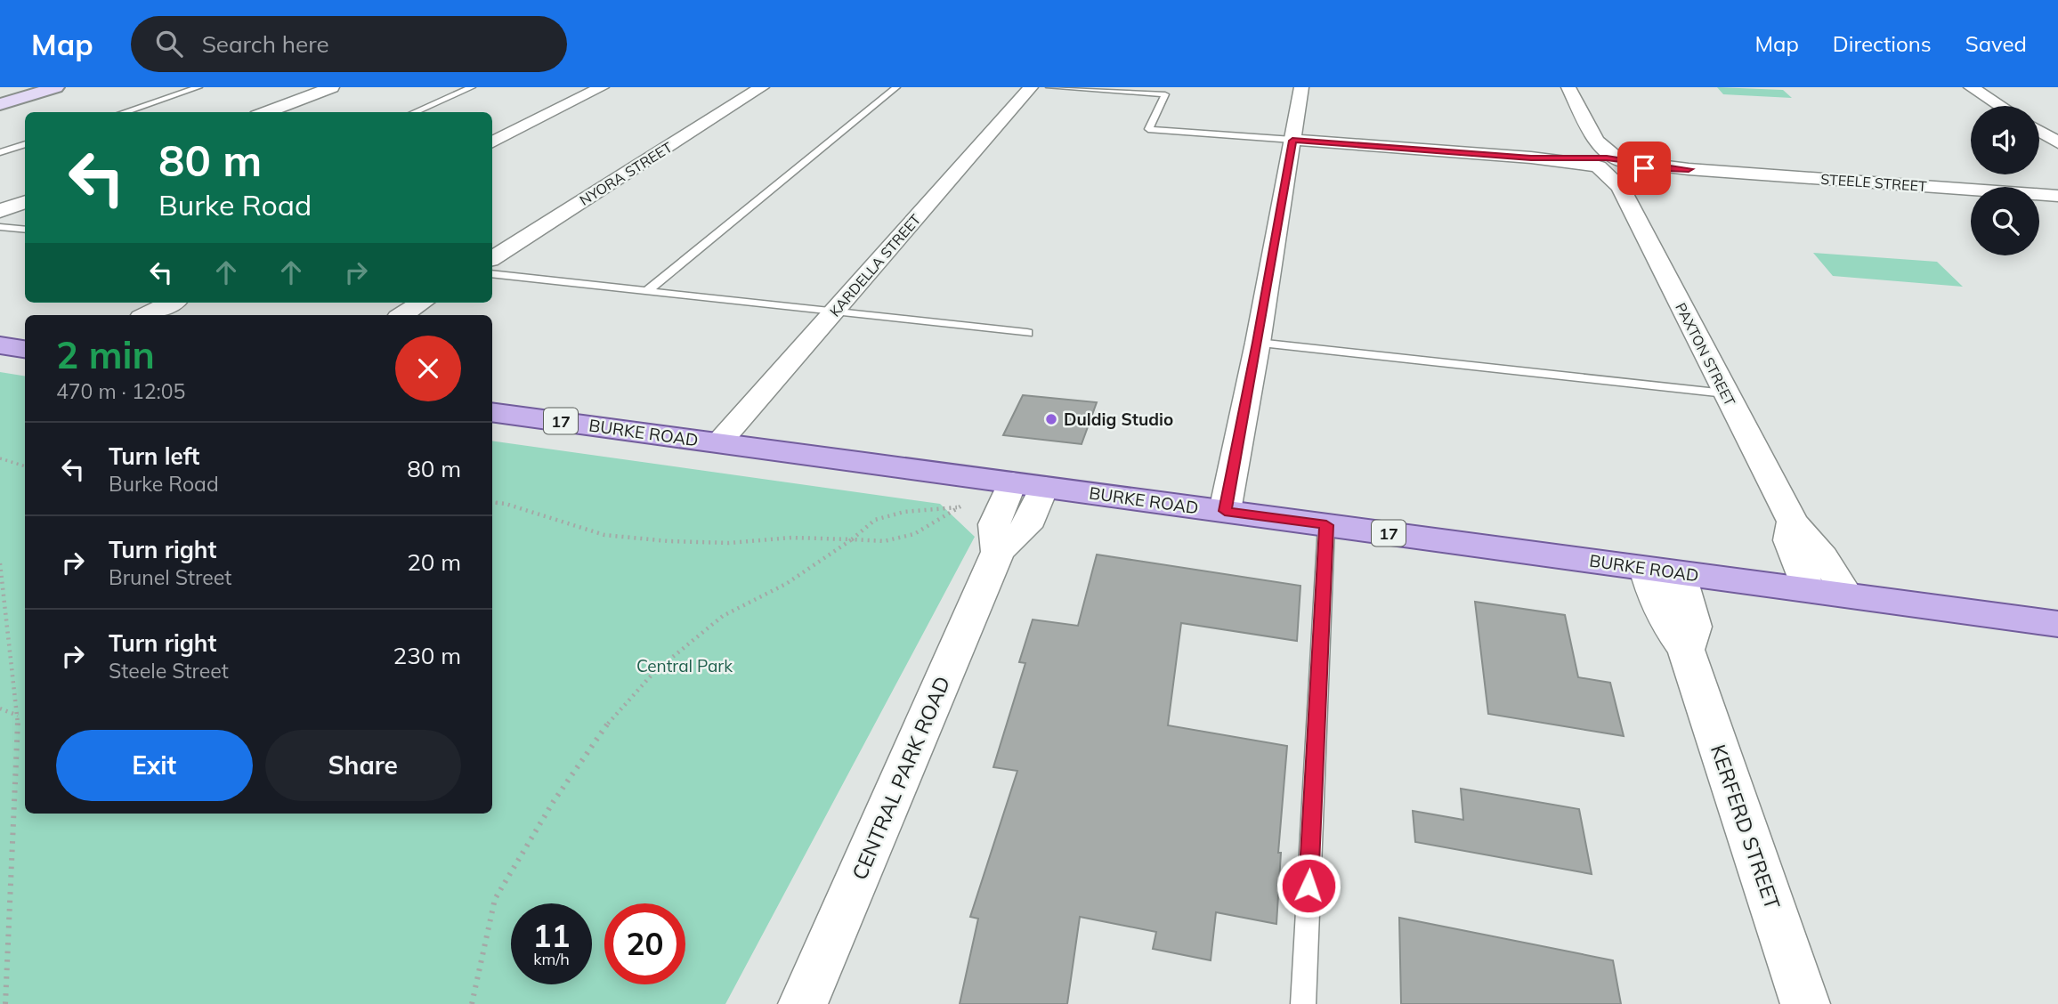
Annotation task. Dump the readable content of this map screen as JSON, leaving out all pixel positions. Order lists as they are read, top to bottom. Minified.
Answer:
{"streets":{"main road":["17","BURKE ROAD"],"street":["NYORA STREET","STEELE STREET","KARDELLA STREET","PAXTON STREET","CENTRAL PARK ROAD","KERFERD STREET"]},"crossings":[["STEELE STREET","PAXTON STREET"],["KARDELLA STREET","BURKE ROAD"],["PAXTON STREET","BURKE ROAD"],["BURKE ROAD","CENTRAL PARK ROAD"],["BURKE ROAD","KERFERD STREET"]],"parks":["Central Park"],"places":["Duldig Studio"],"page":{"header":"Map","search":"Search here","nav":["Map","Directions","Saved"],"turn":["80 m","Burke Road"],"heading":["2 min","470 m · 12:05"],"list":[{"name":"Turn left","note":"Burke Road","value":"80 m"},{"name":"Turn right","note":"Brunel Street","value":"20 m"},{"name":"Turn right","note":"Steele Street","value":"230 m"}],"buttons":["Exit","Share"],"speed":"11 km/h","limit":"20"}}
